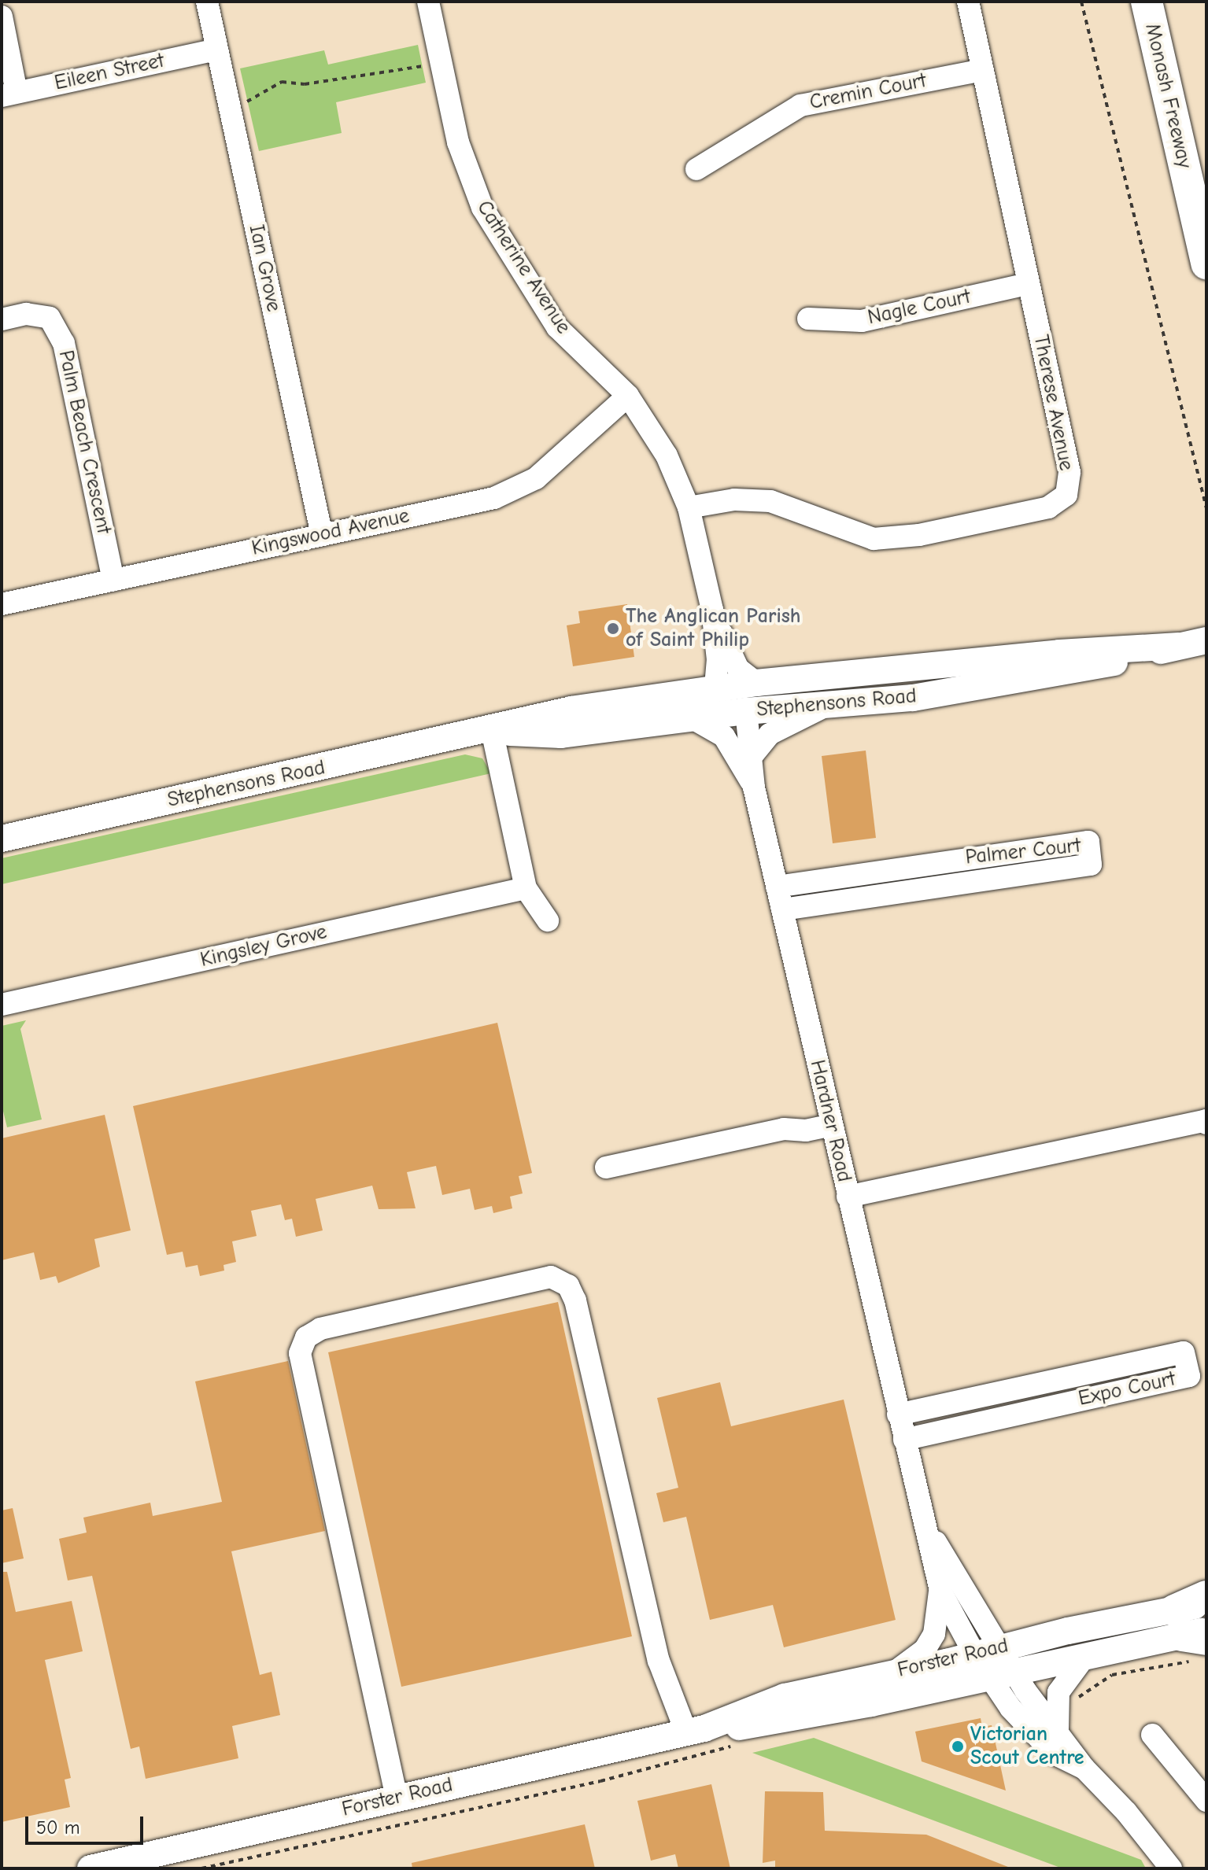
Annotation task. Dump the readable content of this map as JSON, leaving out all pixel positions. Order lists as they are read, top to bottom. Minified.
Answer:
{"streets":{"highway":["Monash Freeway"],"main road":["Stephensons Road","Forster Road"],"street":["Eileen Street","Cremin Court","Catherine Avenue","Ian Grove","Nagle Court","Therese Avenue","Palm Beach Crescent","Kingswood Avenue","Palmer Court","Kingsley Grove","Hardner Road","Expo Court"]},"crossings":[["Eileen Street","Ian Grove"],["Cremin Court","Therese Avenue"],["Catherine Avenue","Therese Avenue"],["Catherine Avenue","Kingswood Avenue"],["Catherine Avenue","Stephensons Road"],["Ian Grove","Kingswood Avenue"],["Nagle Court","Therese Avenue"],["Palm Beach Crescent","Kingswood Avenue"],["Stephensons Road","Hardner Road"],["Palmer Court","Hardner Road"],["Hardner Road","Expo Court"],["Hardner Road","Forster Road"]],"places":["The Anglican Parish of Saint Philip","Victorian Scout Centre"],"scale_bar":"50 m"}
